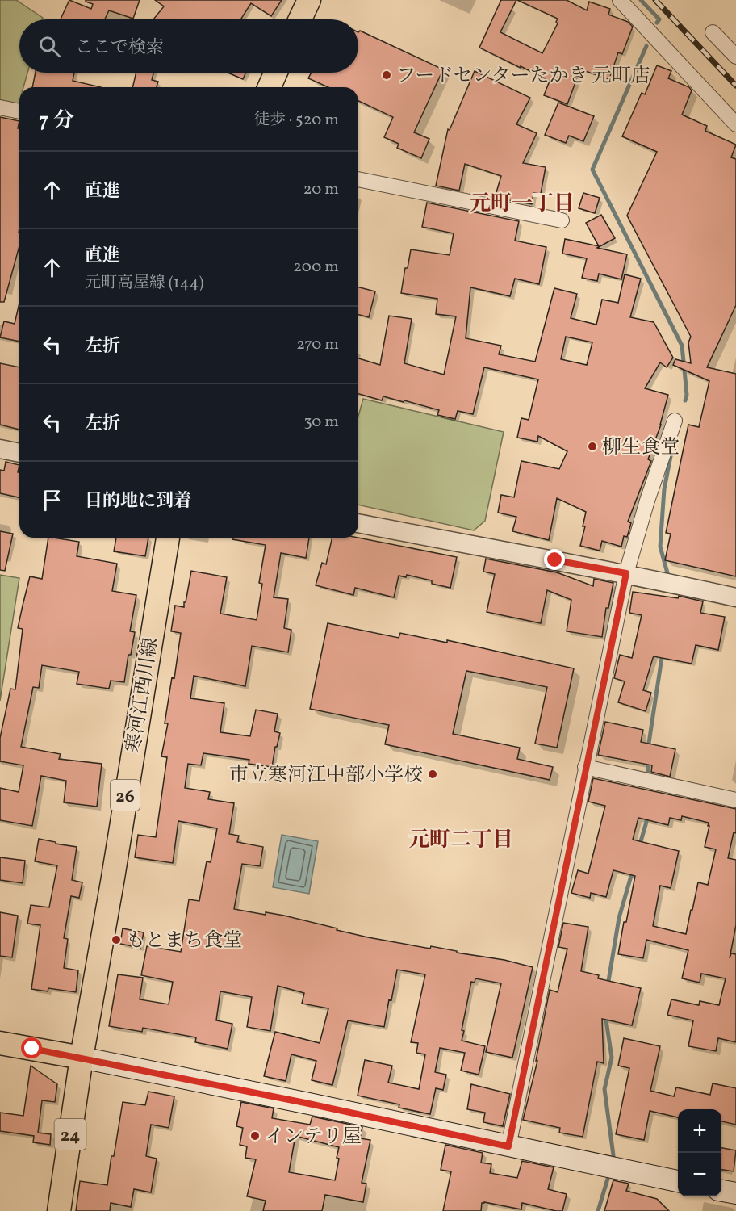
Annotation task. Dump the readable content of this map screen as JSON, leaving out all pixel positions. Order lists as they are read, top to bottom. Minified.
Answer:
{"streets":{"main road":["寒河江西川線","26","24"]},"crossings":[["寒河江西川線","24"]],"districts":["元町一丁目","元町二丁目"],"places":["フードセンターたかき 元町店","柳生食堂","市立寒河江中部小学校","もとまち食堂","インテリ屋"],"page":{"search":"ここで検索","heading":["7 分","徒歩 · 520 m"],"list":[["直進","20 m"],["直進","元町高屋線 (144)","200 m"],["左折","270 m"],["左折","30 m"],"目的地に到着"],"map_buttons":["+","−"]}}
